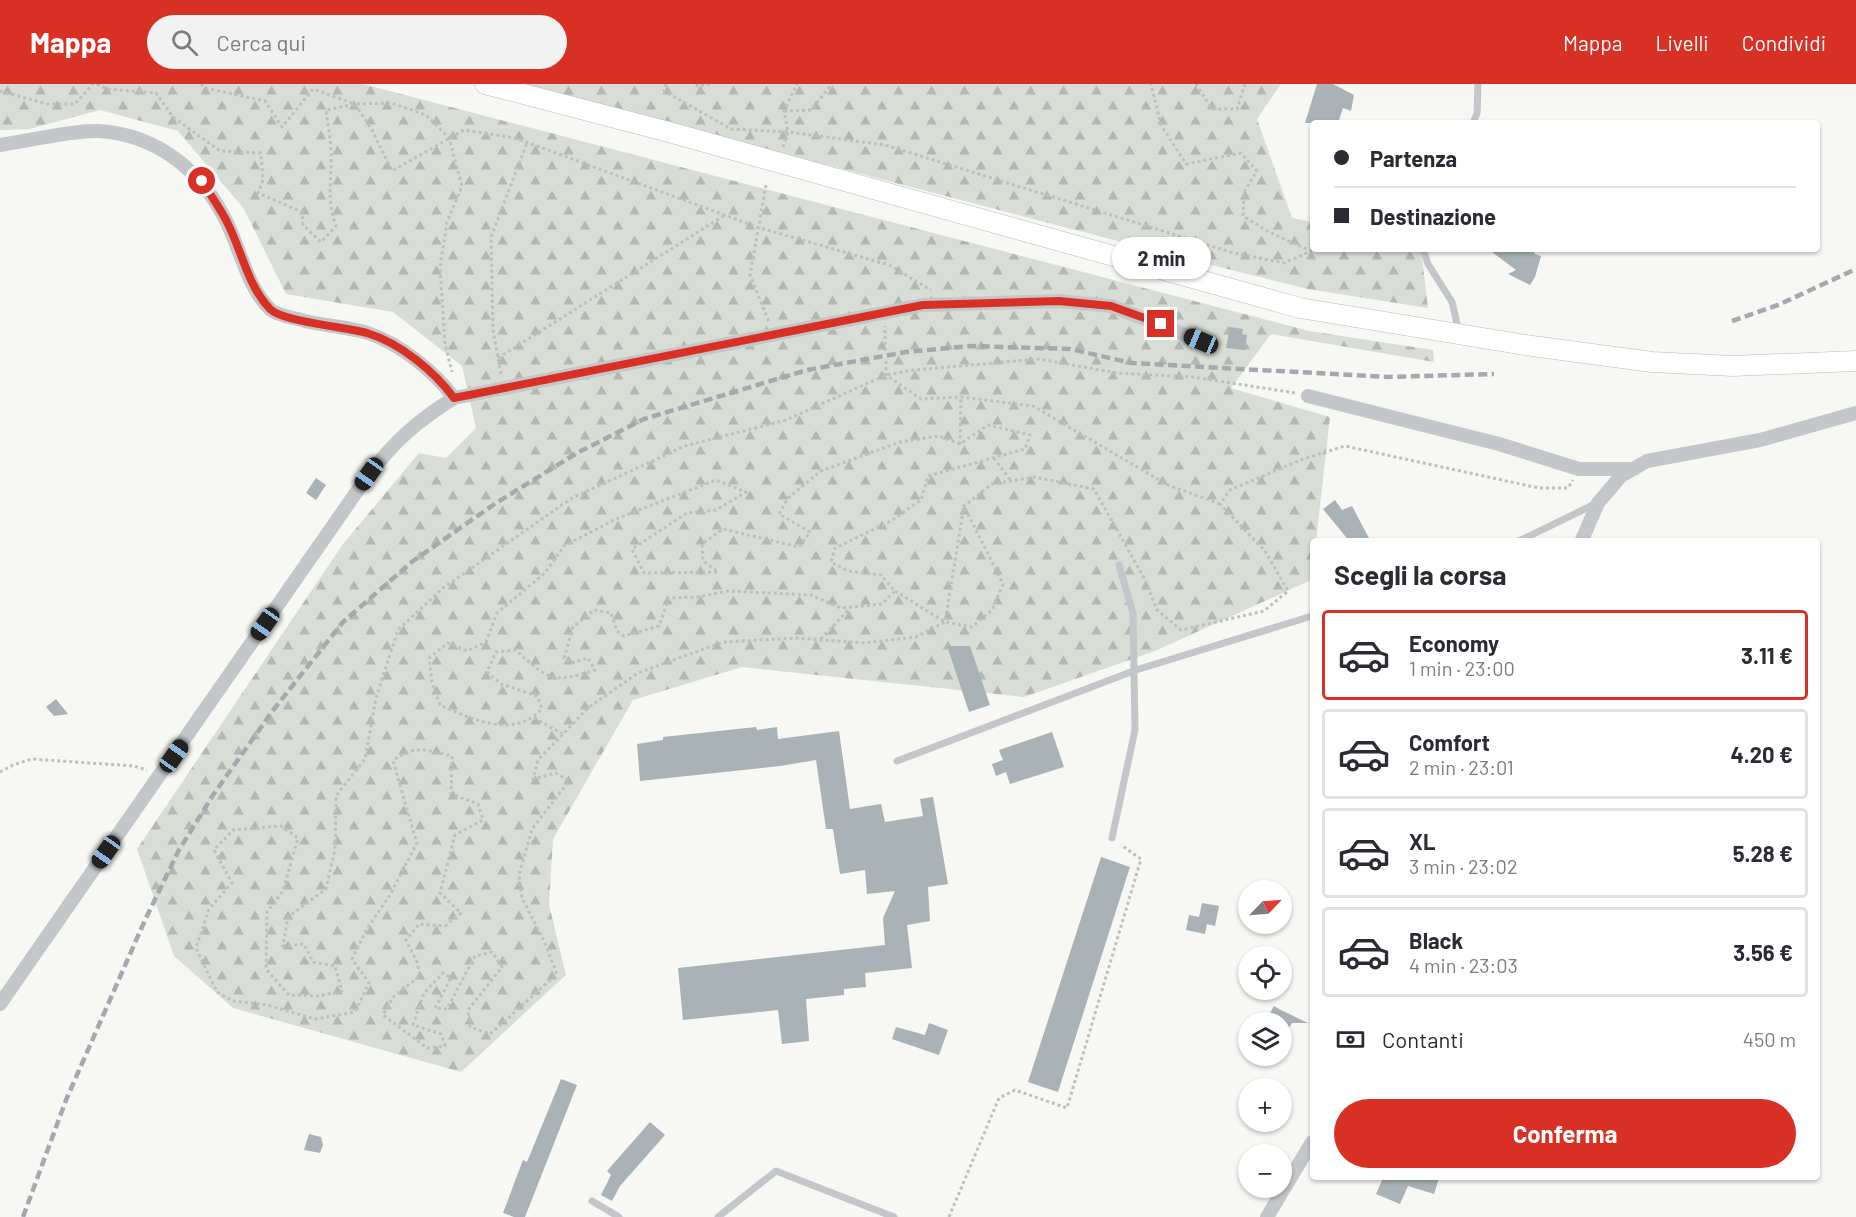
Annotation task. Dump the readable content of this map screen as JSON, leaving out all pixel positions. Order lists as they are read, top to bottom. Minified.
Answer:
{"north":"top right","page":{"header":"Mappa","search":"Cerca qui","nav":["Mappa","Livelli","Condividi"],"banner":["Partenza","Destinazione"],"bubble":"2 min","heading":"Scegli la corsa","list":[{"name":"Economy","note":"1 min · 23:00","value":"3.11 €"},{"name":"Comfort","note":"2 min · 23:01","value":"4.20 €"},{"name":"XL","note":"3 min · 23:02","value":"5.28 €"},{"name":"Black","note":"4 min · 23:03","value":"3.56 €"}],"map_buttons":["+","−"],"pay":["Contanti","450 m"],"buttons":"Conferma"}}
